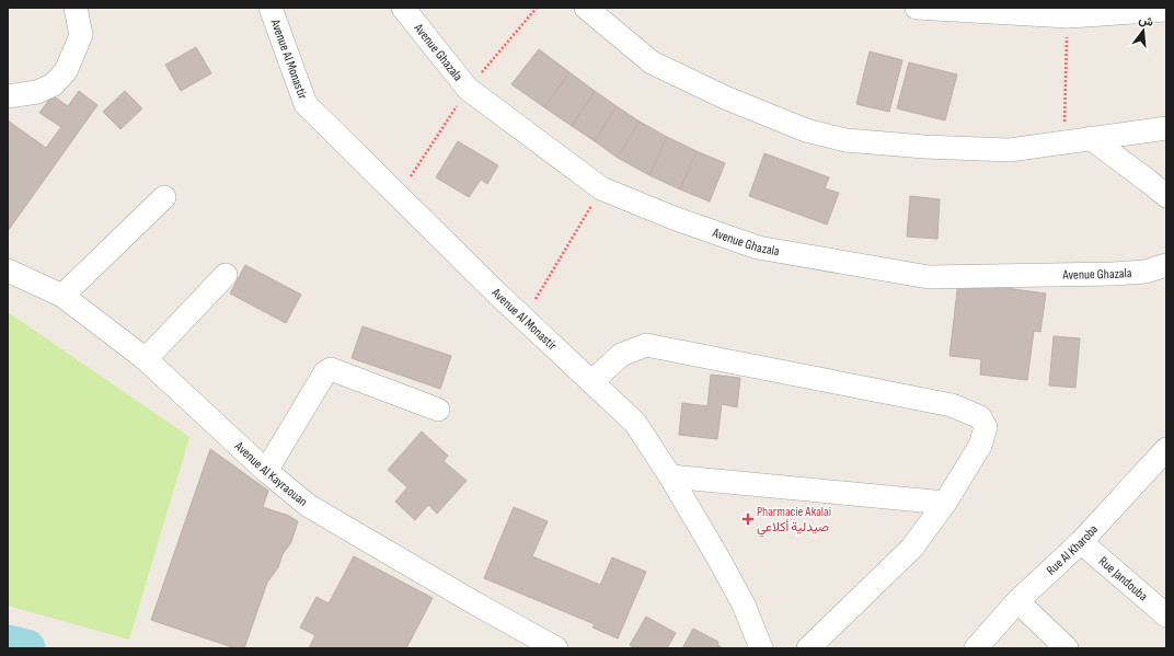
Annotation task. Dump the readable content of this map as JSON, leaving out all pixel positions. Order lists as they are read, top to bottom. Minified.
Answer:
{"streets":{"street":["Avenue Ghazala","Avenue Al Monastir","Avenue Al Kayraouan","Rue Al Kharoba","Rue Jandouba"]},"crossings":[["Rue Al Kharoba","Rue Jandouba"]],"places":{"health":["Pharmacie Akalai صيدلية أكلاعي"]},"north":"top"}
